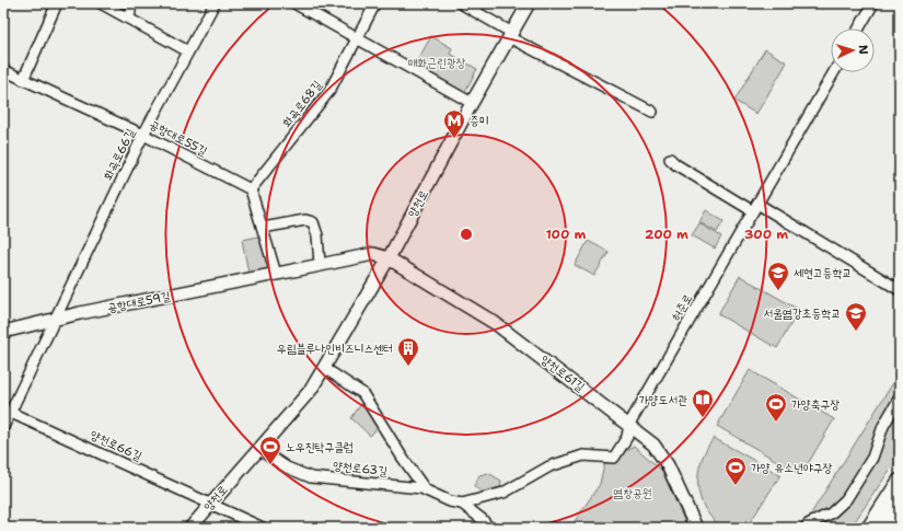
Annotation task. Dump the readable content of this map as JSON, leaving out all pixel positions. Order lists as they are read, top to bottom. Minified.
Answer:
{"streets":{"main road":["양천로","공항대로59길","양천로61길"],"street":["화곡로68길","공항대로55길","화곡로66길","허준로","양천로66길","양천로63길"]},"crossings":[["화곡로68길","공항대로55길"],["공항대로55길","화곡로66길"],["화곡로66길","공항대로59길"],["화곡로66길","양천로66길"],["양천로","공항대로59길"],["양천로","양천로61길"],["양천로","양천로66길"],["양천로","양천로63길"],["공항대로59길","양천로61길"],["허준로","양천로61길"]],"parks":["매화근린광장","염창공원"],"places":{"metro station":["증미"],"school or university":["세현고등학교","서울염강초등학교"],"building":["우림블루나인비즈니스센터"],"library":["가양도서관"],"sports":["가양축구장","노우진탁구클럽","가양 유소년야구장"]},"north":"right","rings":["100 m","200 m","300 m"]}
